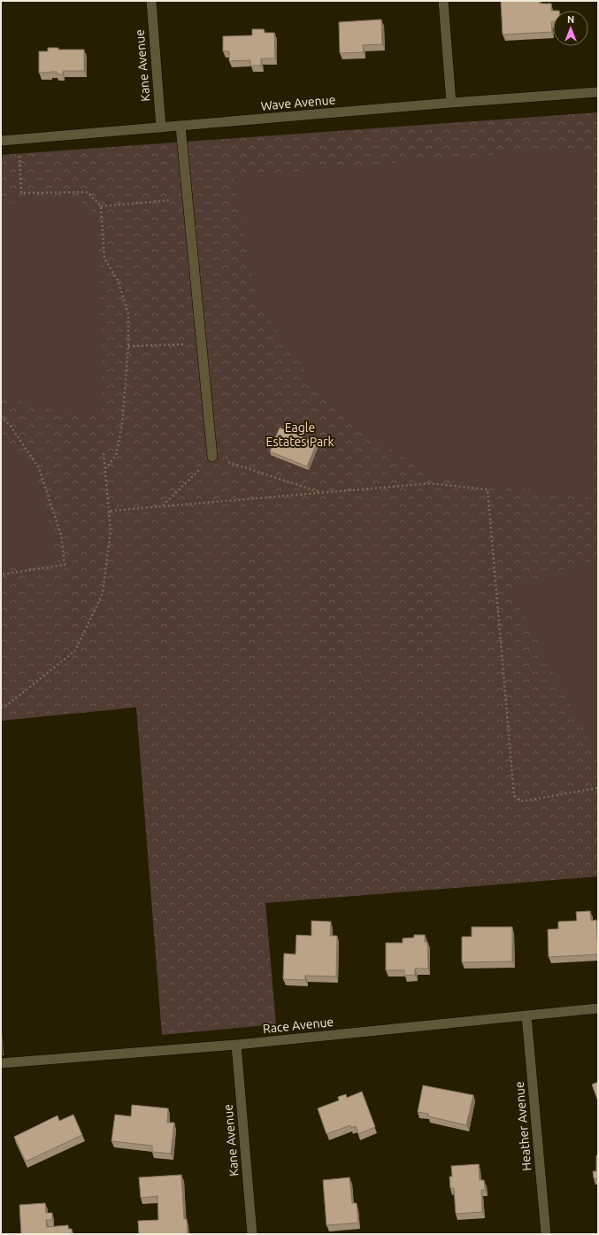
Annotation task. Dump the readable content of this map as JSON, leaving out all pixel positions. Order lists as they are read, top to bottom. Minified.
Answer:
{"streets":{"street":["Kane Avenue","Wave Avenue","Race Avenue","Heather Avenue"]},"crossings":[["Kane Avenue","Wave Avenue"],["Kane Avenue","Race Avenue"],["Race Avenue","Heather Avenue"]],"parks":["Eagle Estates Park"],"north":"top"}
